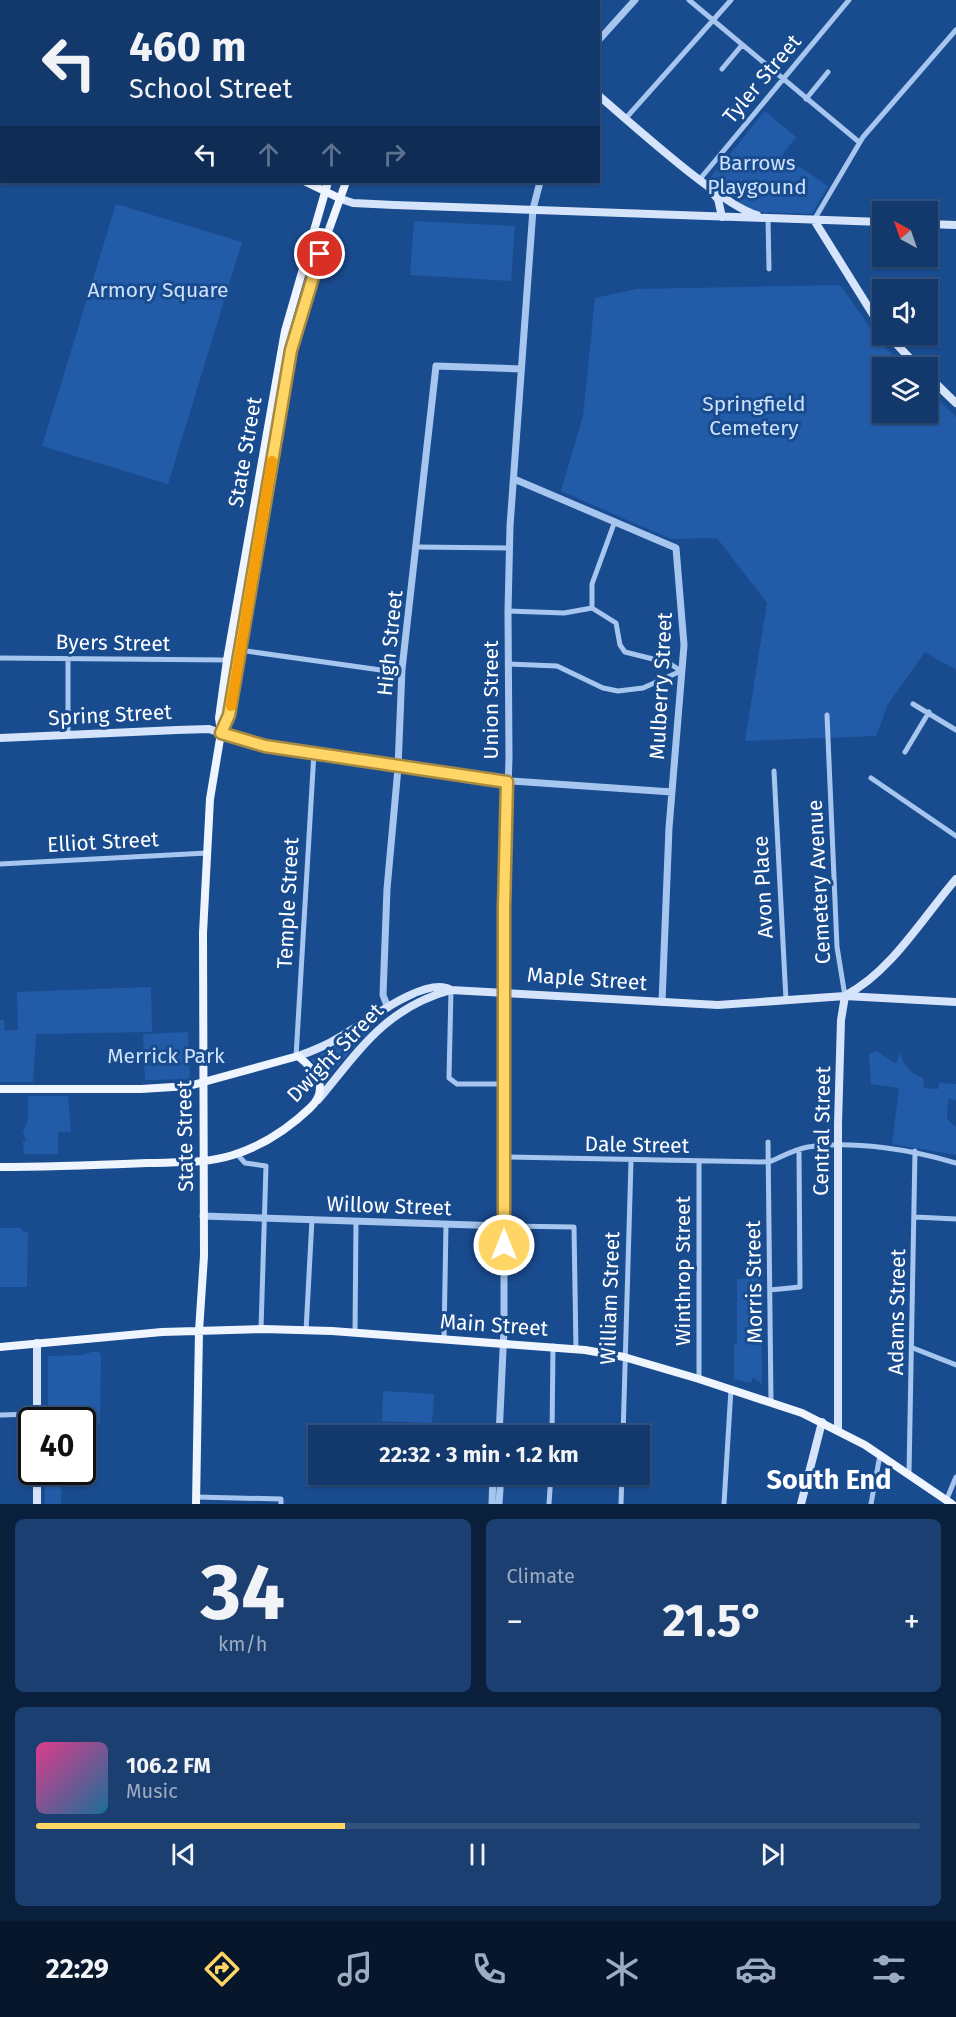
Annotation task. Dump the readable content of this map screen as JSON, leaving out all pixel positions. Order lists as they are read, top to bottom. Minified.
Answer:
{"streets":{"main road":["State Street","Spring Street","Maple Street","Dwight Street","Central Street","Main Street"],"street":["Tyler Street","Byers Street","High Street","Mulberry Street","Union Street","Elliot Street","Cemetery Avenue","Avon Place","Temple Street","Dale Street","Willow Street","Winthrop Street","Morris Street","William Street","Adams Street"]},"crossings":[["State Street","Byers Street"],["State Street","Spring Street"],["State Street","Elliot Street"],["State Street","Maple Street"],["State Street","Dwight Street"],["State Street","Willow Street"],["State Street","Main Street"],["High Street","Union Street"],["High Street","Maple Street"],["Mulberry Street","Union Street"],["Mulberry Street","Maple Street"],["Union Street","Maple Street"],["Union Street","Dale Street"],["Union Street","Willow Street"],["Union Street","Main Street"],["Cemetery Avenue","Maple Street"],["Cemetery Avenue","Central Street"],["Avon Place","Maple Street"],["Temple Street","Maple Street"],["Maple Street","Dwight Street"],["Maple Street","Central Street"],["Central Street","Main Street"],["Dale Street","Winthrop Street"],["Dale Street","Morris Street"],["Dale Street","William Street"],["Willow Street","Main Street"],["Winthrop Street","Main Street"],["Morris Street","Main Street"],["William Street","Main Street"],["Adams Street","Main Street"]],"districts":["South End"],"parks":["Barrows Playgound","Armory Square","Springfield Cemetery","Merrick Park"],"north":"top left","page":{"turn":["460 m","School Street"],"limit":"40","trip":"22:32 · 3 min · 1.2 km","tile":[["34","km/h"],"Climate"],"heat":["−","21.5°","+"],"song":["106.2 FM","Music"],"tabs":"22:29"}}
